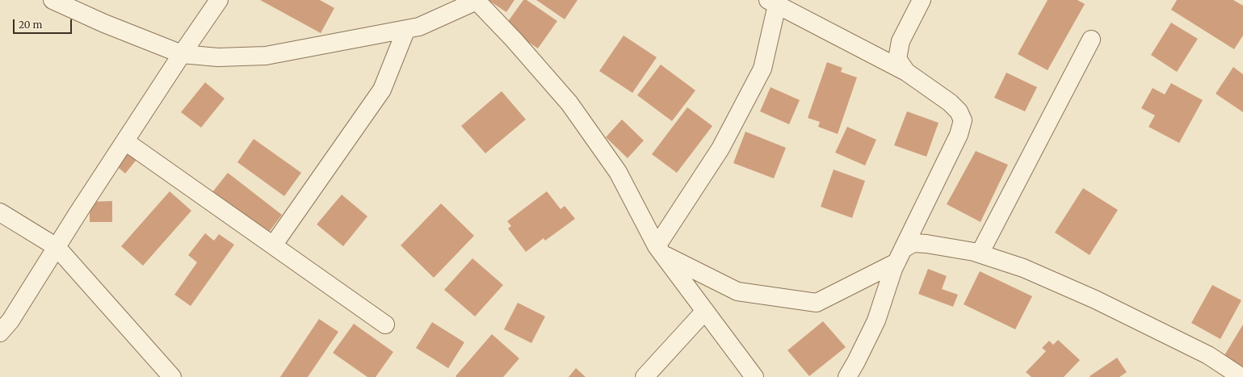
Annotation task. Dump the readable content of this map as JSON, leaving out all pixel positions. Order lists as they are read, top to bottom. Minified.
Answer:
{"scale_bar":"20 m"}
